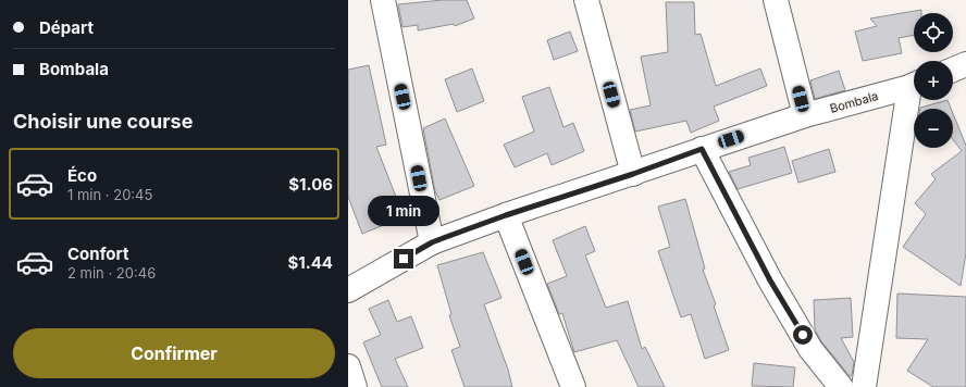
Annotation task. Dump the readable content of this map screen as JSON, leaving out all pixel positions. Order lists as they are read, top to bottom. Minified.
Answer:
{"streets":{"street":["Bombala"]},"page":{"banner":["Départ","Bombala"],"map_buttons":["+","−"],"heading":"Choisir une course","list":[{"name":"Éco","note":"1 min · 20:45","value":"$1.06"},{"name":"Confort","note":"2 min · 20:46","value":"$1.44"}],"bubble":"1 min","buttons":"Confirmer"}}
